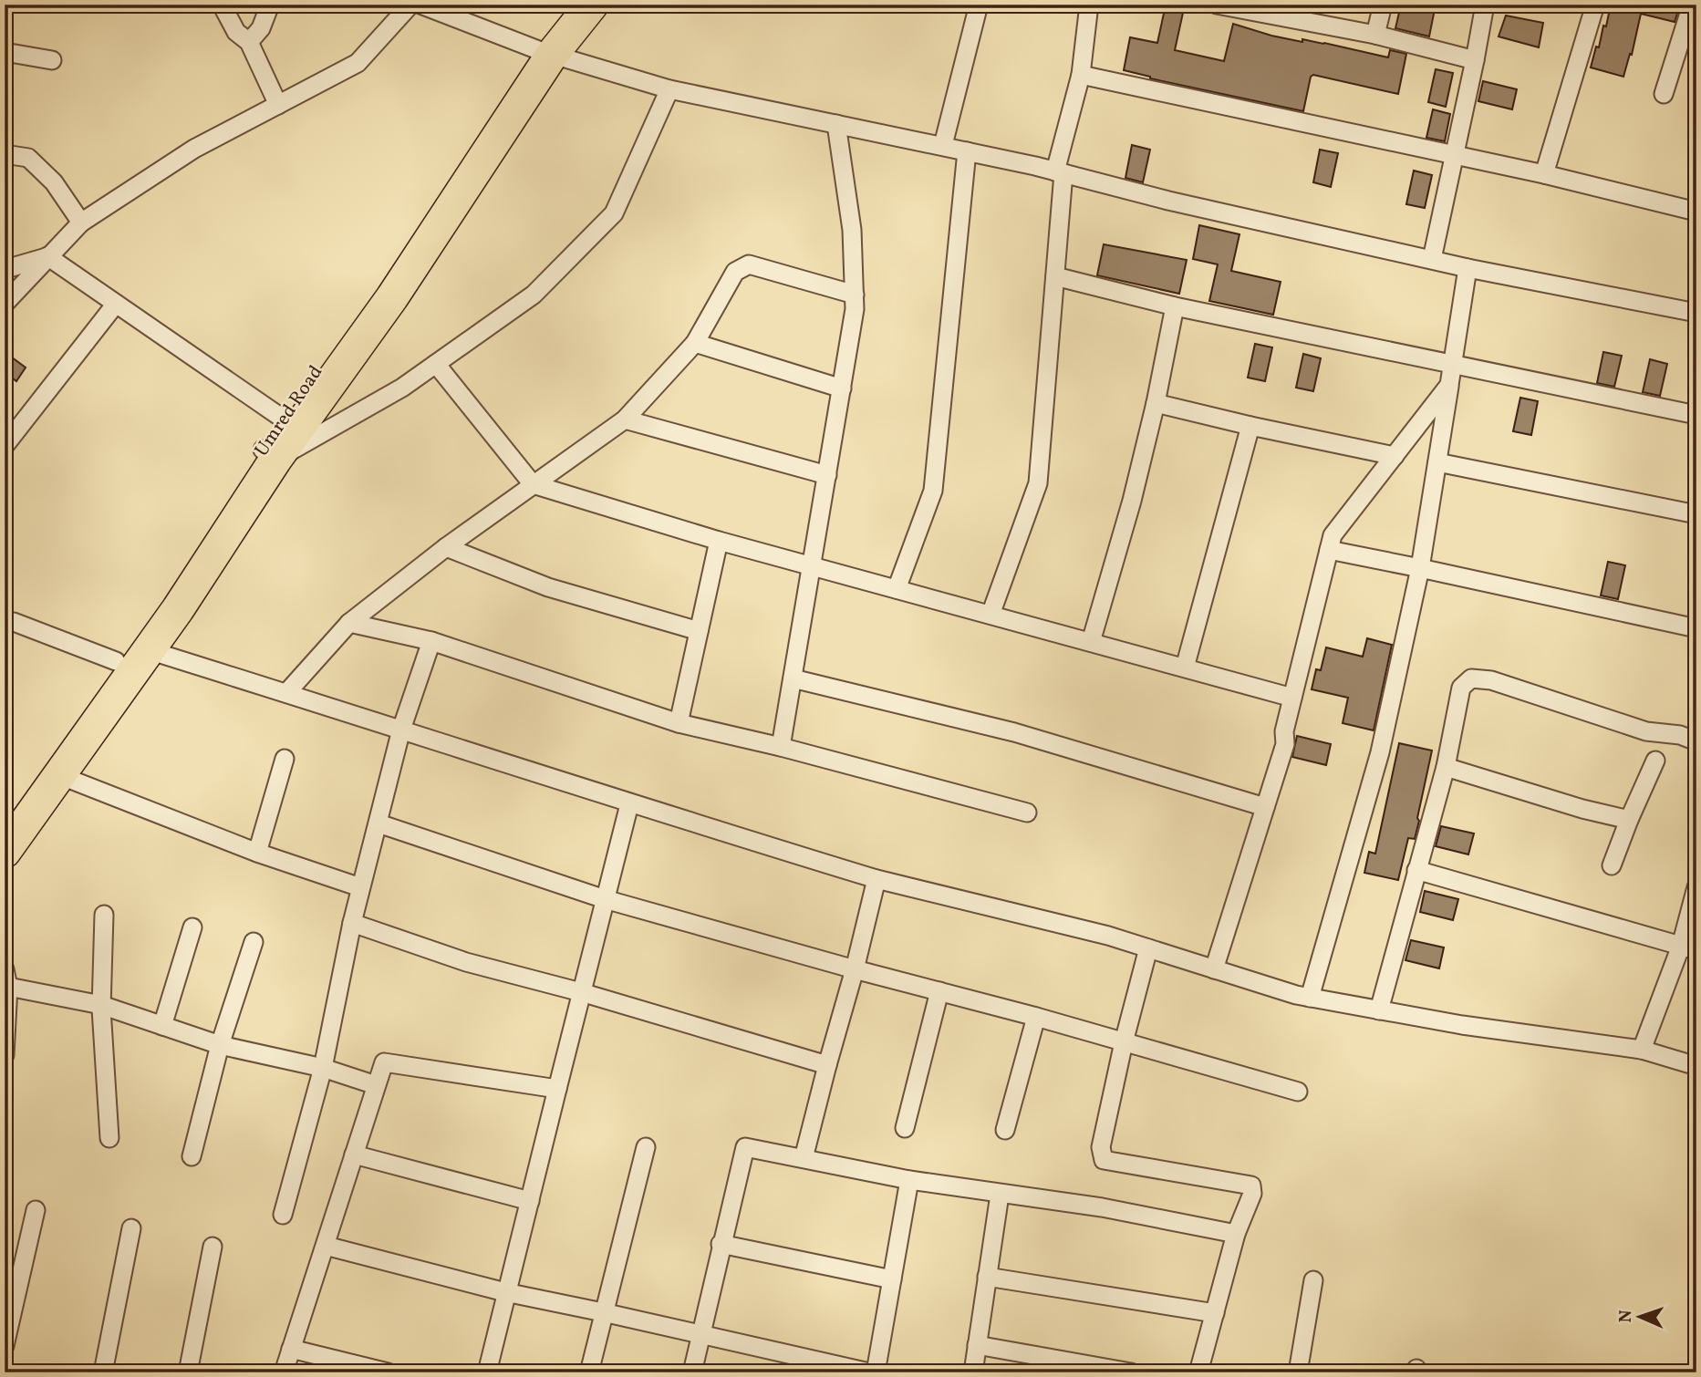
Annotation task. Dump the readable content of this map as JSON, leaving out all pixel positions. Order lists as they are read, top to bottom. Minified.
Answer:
{"streets":{"highway":["Umred Road"]},"north":"left"}
